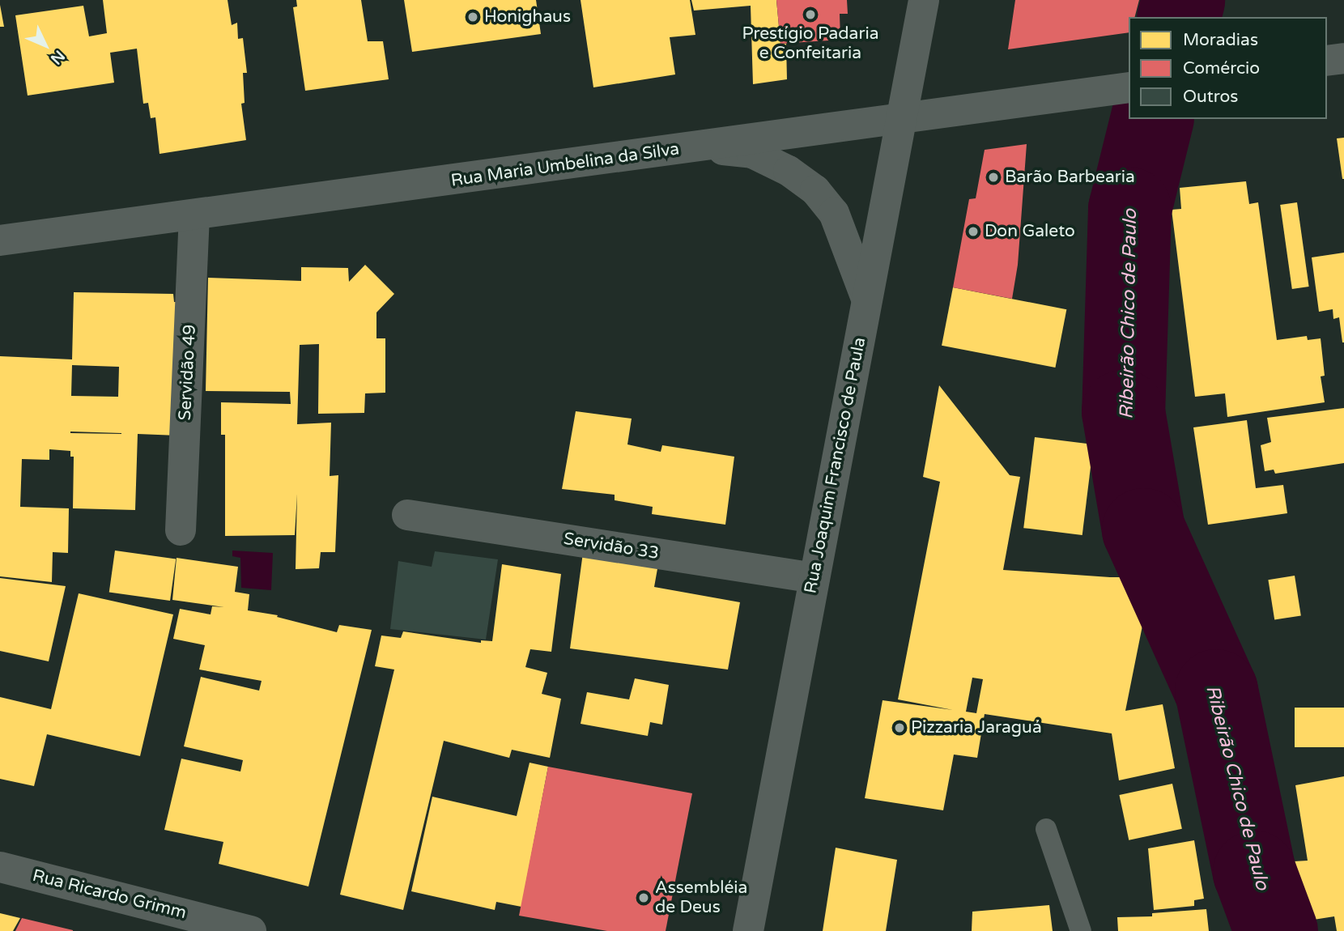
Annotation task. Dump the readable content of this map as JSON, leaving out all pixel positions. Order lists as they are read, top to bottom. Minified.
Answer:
{"streets":{"main road":["Rua Maria Umbelina da Silva","Servidão 49","Rua Joaquim Francisco de Paula","Servidão 33","Rua Ricardo Grimm"]},"crossings":[["Rua Maria Umbelina da Silva","Servidão 49"],["Rua Maria Umbelina da Silva","Rua Joaquim Francisco de Paula"],["Rua Joaquim Francisco de Paula","Servidão 33"]],"water":["Ribeirão Chico de Paulo"],"places":["Prestígio Padaria e Confeitaria","Honighaus","Barão Barbearia","Don Galeto","Pizzaria Jaraguá","Assembléia de Deus"],"legend":["Moradias","Comércio","Outros"],"north":"bottom right"}
